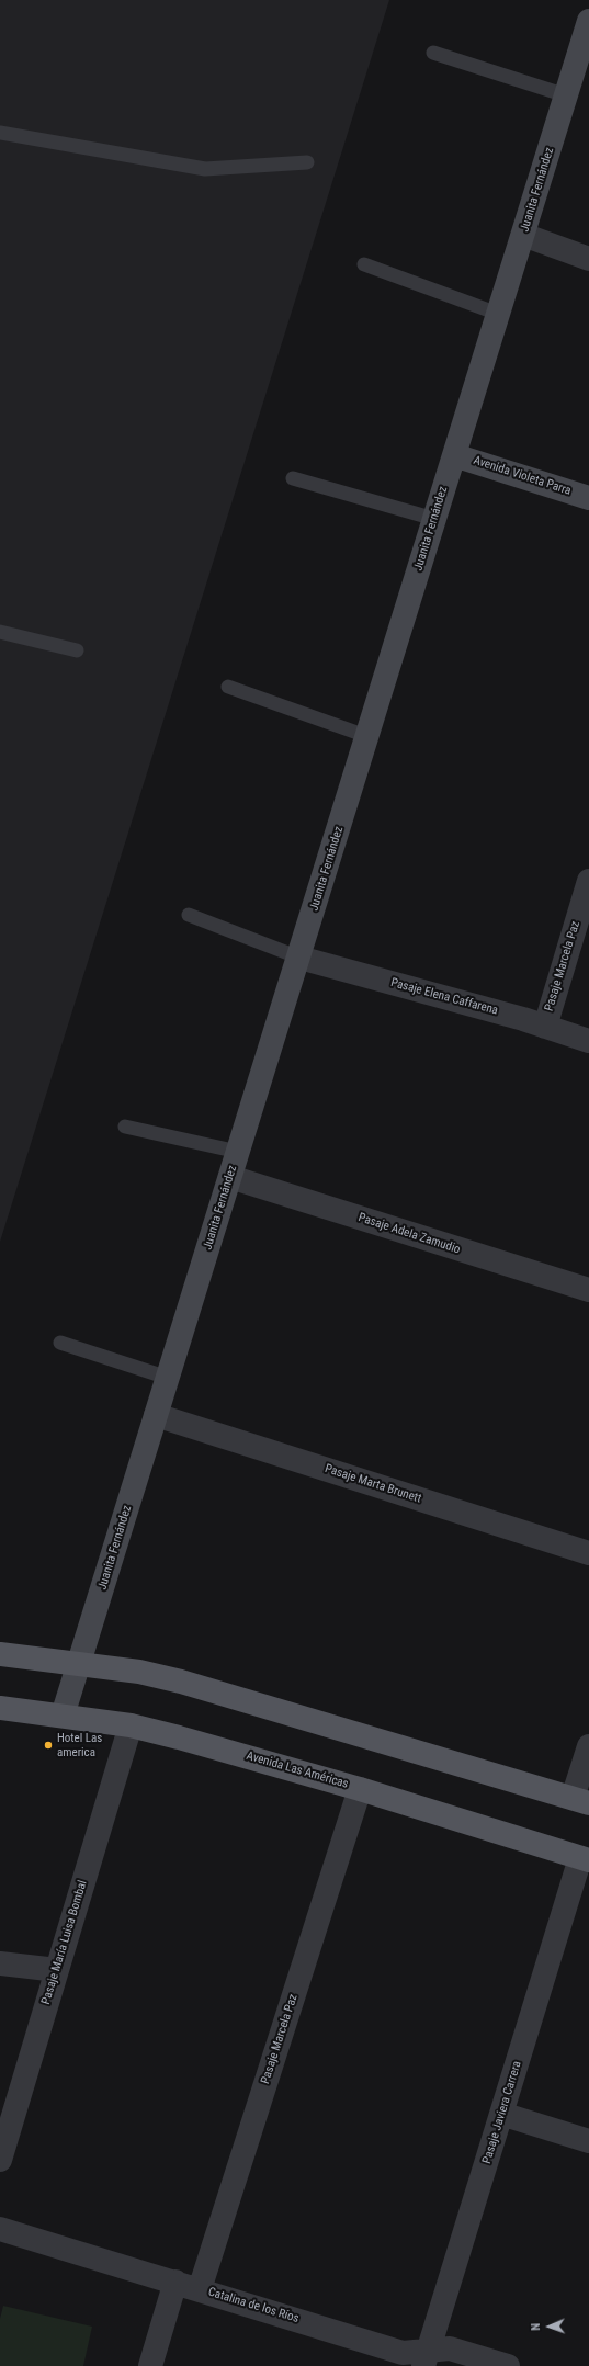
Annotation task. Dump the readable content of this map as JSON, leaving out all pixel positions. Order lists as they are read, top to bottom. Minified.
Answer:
{"streets":{"main road":["Avenida Las Américas"],"street":["Juanita Fernández","Avenida Violeta Parra","Pasaje Marcela Paz","Pasaje Elena Caffarena","Pasaje Adela Zamudio","Pasaje Marta Brunett","Pasaje María Luisa Bombal","Pasaje Javiera Carrera","Catalina de los Ríos"]},"crossings":[["Juanita Fernández","Avenida Violeta Parra"],["Juanita Fernández","Pasaje Elena Caffarena"],["Juanita Fernández","Pasaje Adela Zamudio"],["Juanita Fernández","Pasaje Marta Brunett"],["Juanita Fernández","Avenida Las Américas"],["Pasaje Marcela Paz","Pasaje Elena Caffarena"],["Pasaje Marcela Paz","Avenida Las Américas"],["Pasaje Marcela Paz","Catalina de los Ríos"],["Avenida Las Américas","Pasaje María Luisa Bombal"],["Avenida Las Américas","Pasaje Javiera Carrera"],["Pasaje Javiera Carrera","Catalina de los Ríos"]],"places":["Hotel Las america"],"north":"left"}
